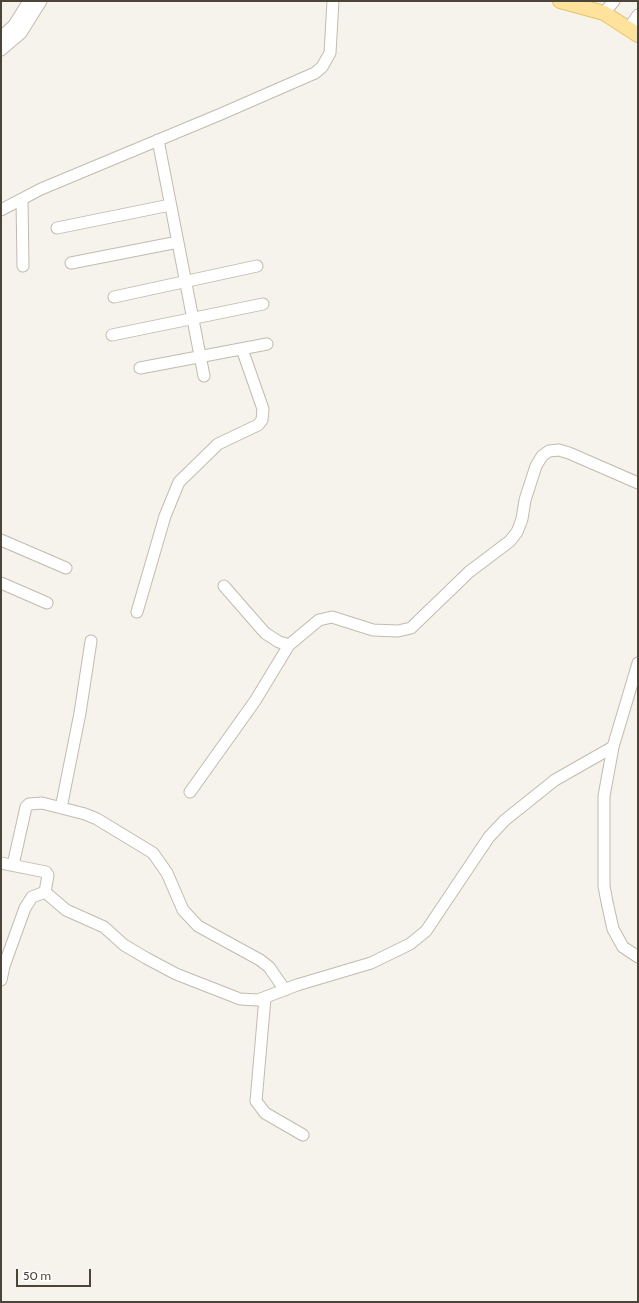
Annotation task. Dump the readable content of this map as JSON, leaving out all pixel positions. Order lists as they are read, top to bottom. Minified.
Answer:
{"scale_bar":"50 m"}
